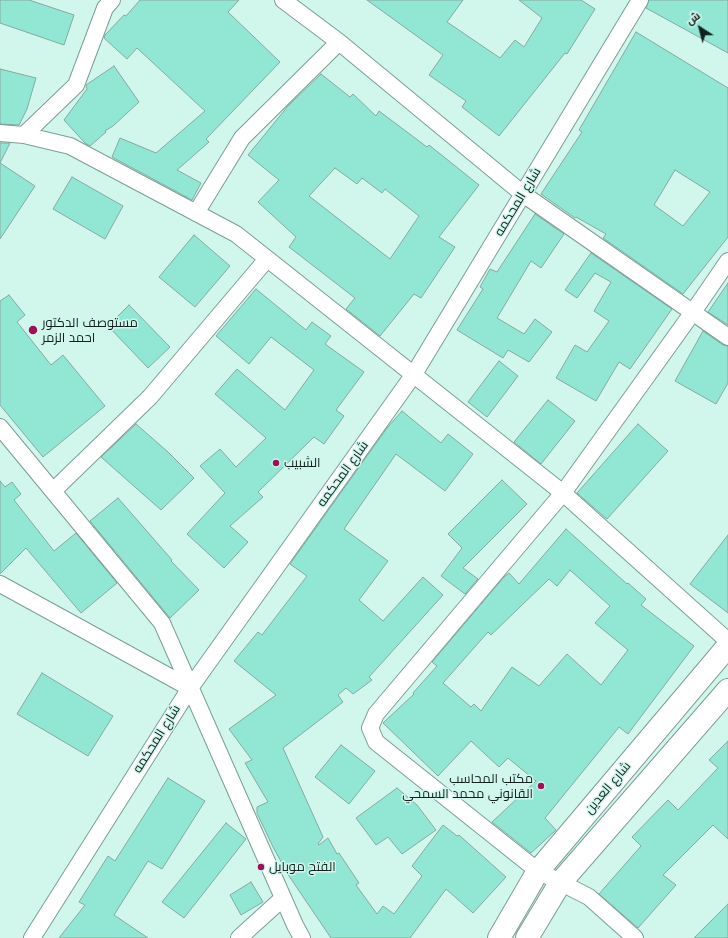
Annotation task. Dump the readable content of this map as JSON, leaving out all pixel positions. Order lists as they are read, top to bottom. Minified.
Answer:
{"streets":{"main road":["شارع العدين"],"street":["شارع المحكمه"]},"places":["مستوصف الدكتور احمد الزمر","الشبيب","مكتب المحاسب القانوني محمد السمحي","الفتح موبايل"],"north":"top left"}
